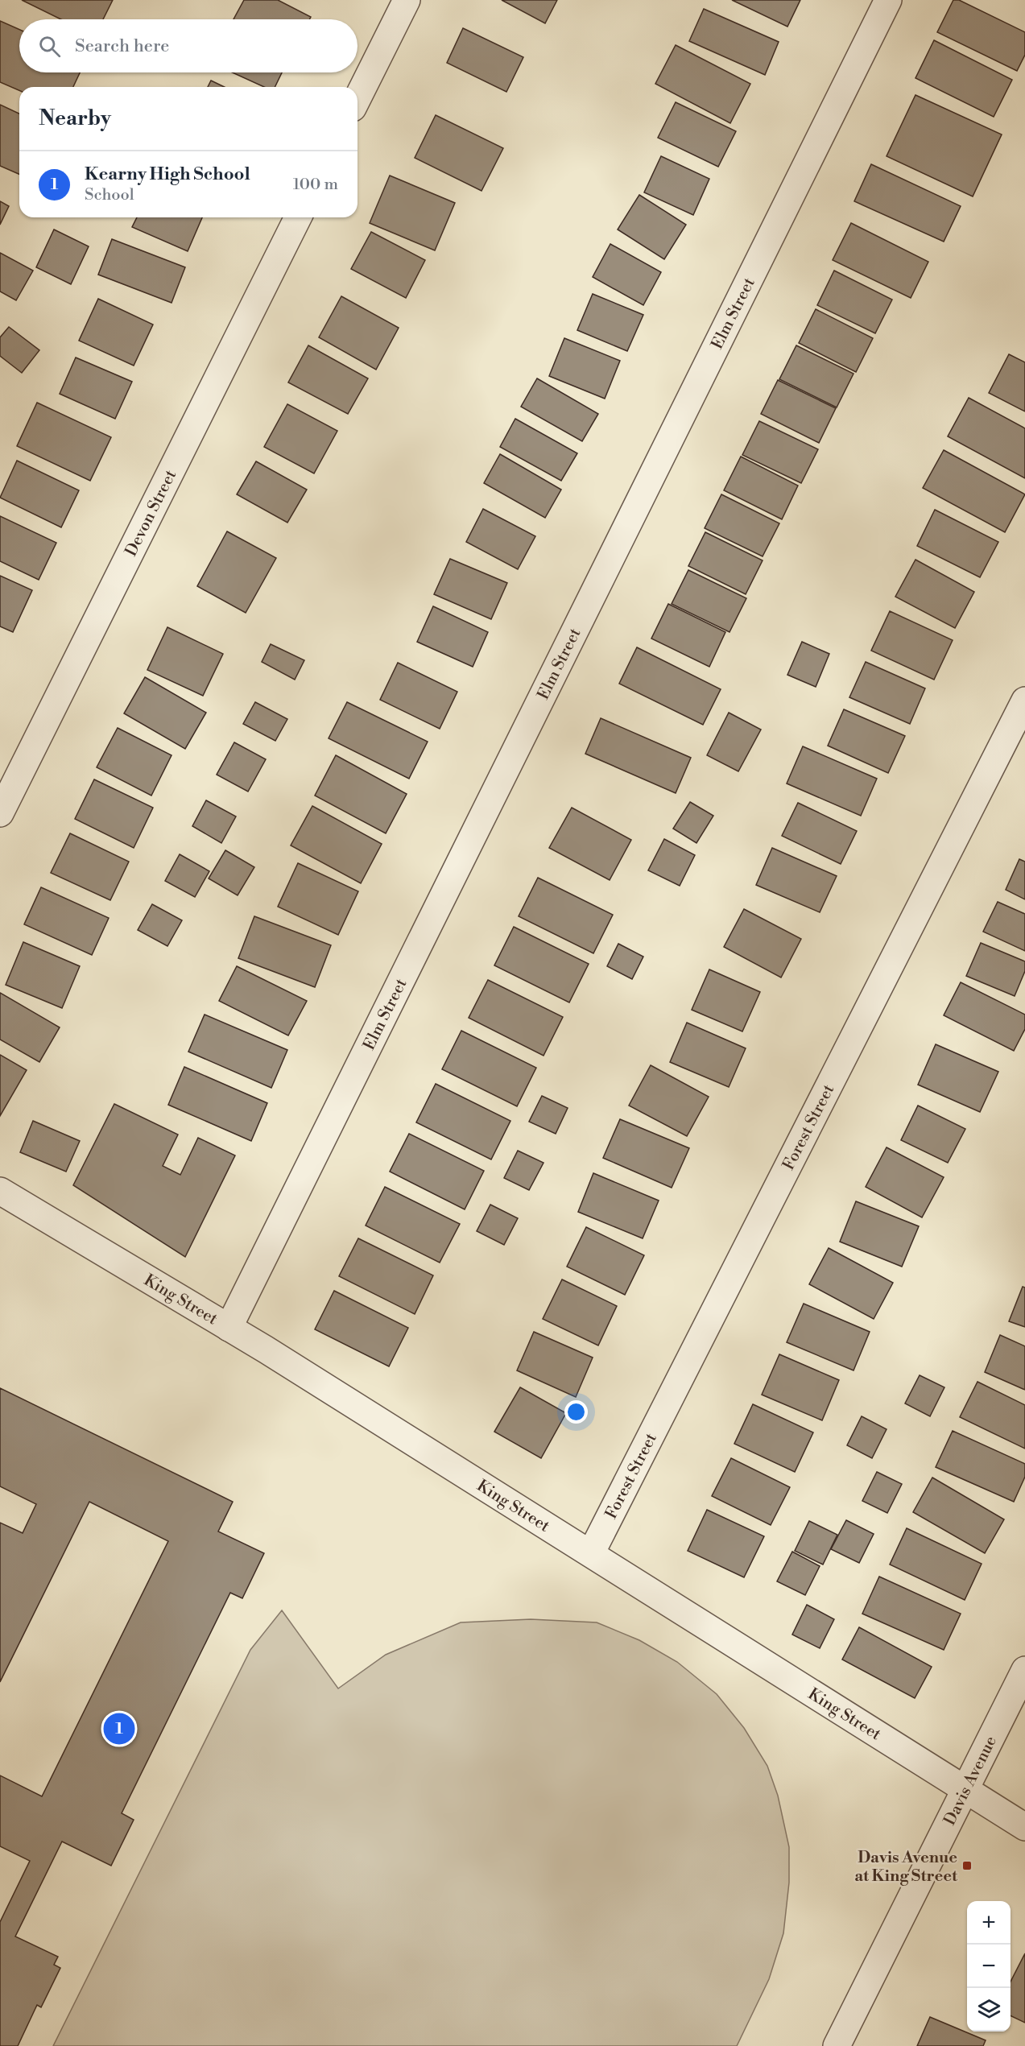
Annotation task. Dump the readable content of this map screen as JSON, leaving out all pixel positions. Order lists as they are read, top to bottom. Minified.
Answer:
{"streets":{"street":["Elm Street","Devon Street","Forest Street","King Street","Davis Avenue"]},"crossings":[["Elm Street","King Street"],["Forest Street","King Street"],["King Street","Davis Avenue"]],"places":{"transit":["Davis Avenue at King Street"]},"page":{"search":"Search here","heading":"Nearby","list":[{"mark":"1","name":"Kearny High School","note":"School","value":"100 m"}],"pins":"1","map_buttons":["+","−"]}}
